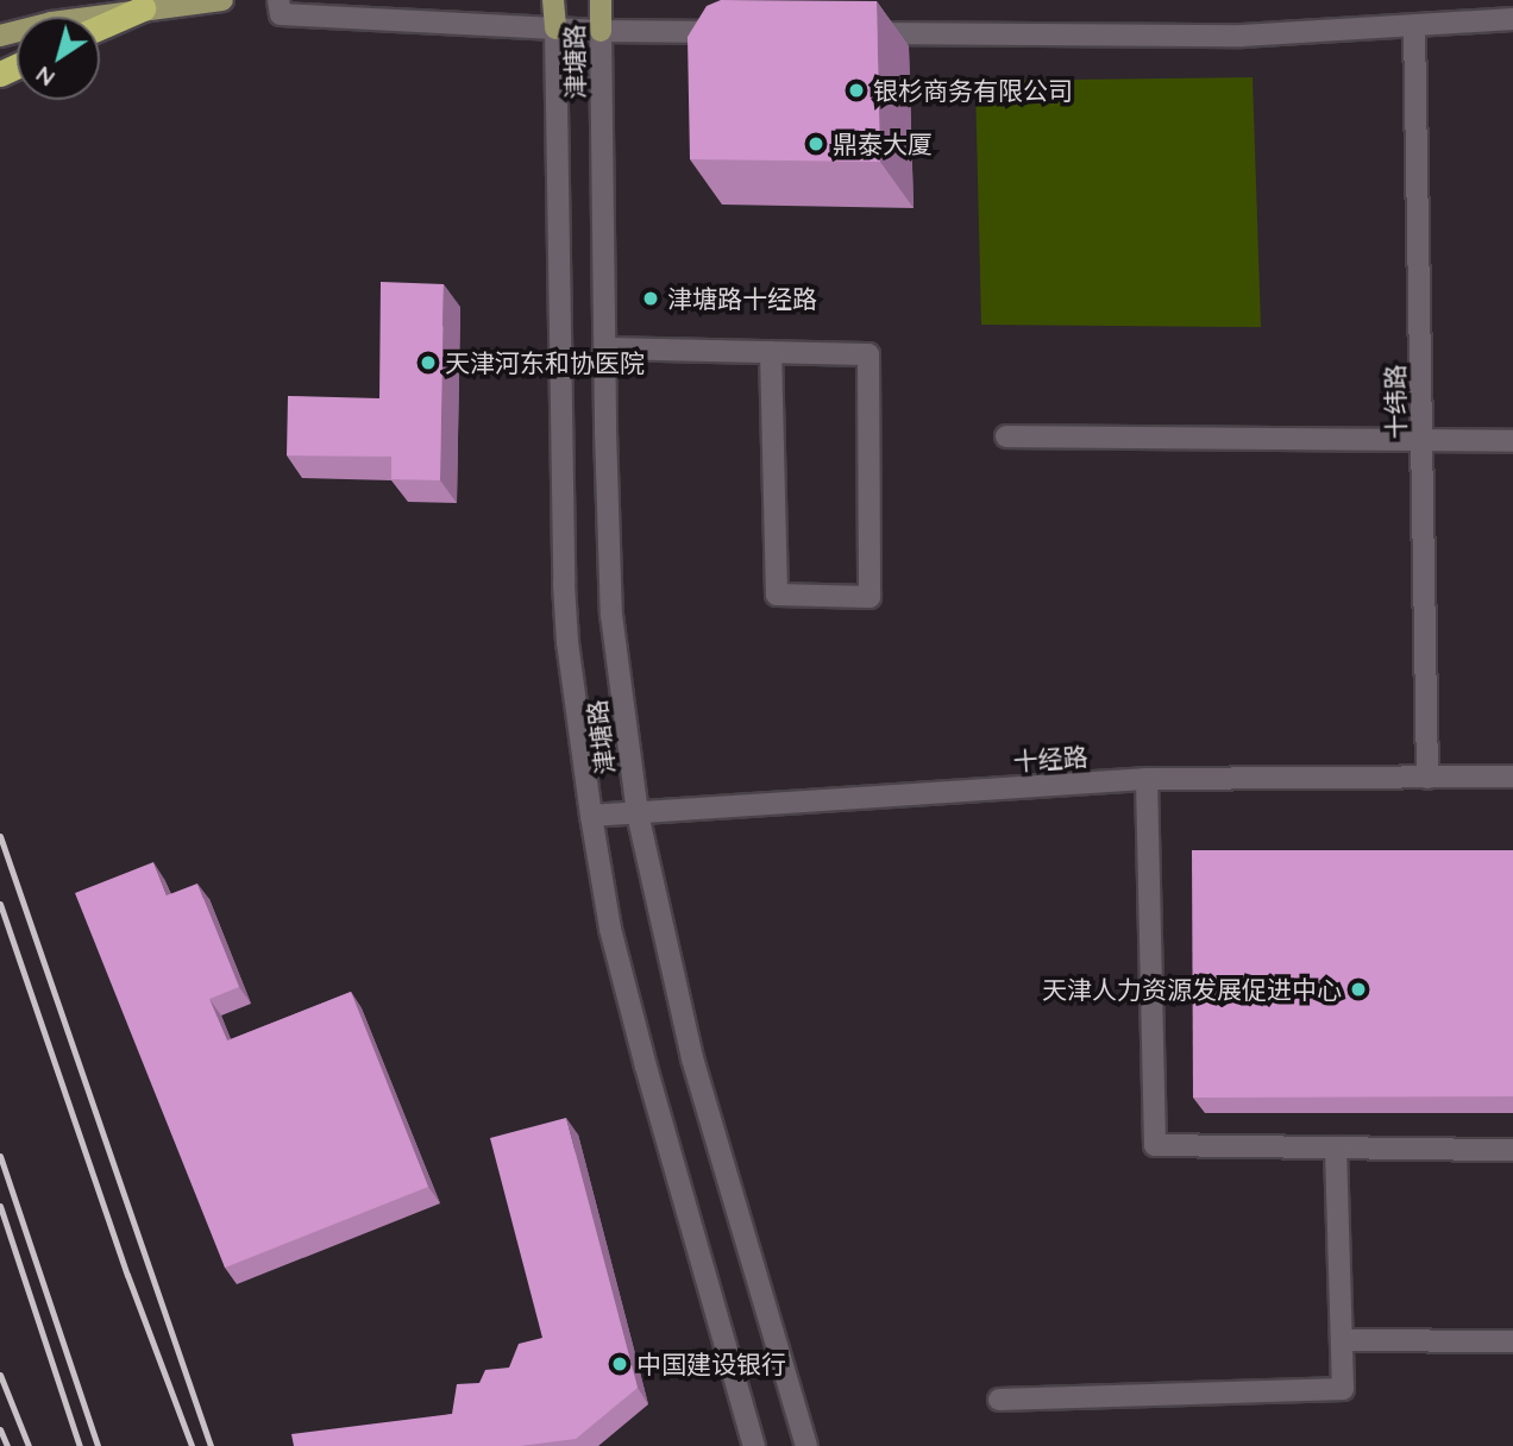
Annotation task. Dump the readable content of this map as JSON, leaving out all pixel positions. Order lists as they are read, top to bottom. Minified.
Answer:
{"streets":{"main road":["津塘路","十纬路","十经路"]},"crossings":[["津塘路","十经路"],["十纬路","十经路"]],"places":["银杉商务有限公司","鼎泰大厦","津塘路十经路","天津河东和协医院","天津人力资源发展促进中心","中国建设银行"],"north":"bottom left"}
